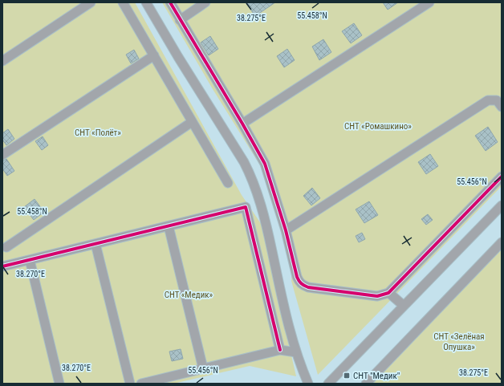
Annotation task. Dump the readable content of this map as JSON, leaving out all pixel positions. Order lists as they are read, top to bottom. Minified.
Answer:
{"parks":["СНТ «Ромашкино»","СНТ «Полёт»","СНТ «Медик»","СНТ «Зелёная Опушка»"],"places":{"transit":["СНТ \"Медик\""]},"coordinates":["55.458°N","38.275°E","55.456°N","38.270°E"]}
